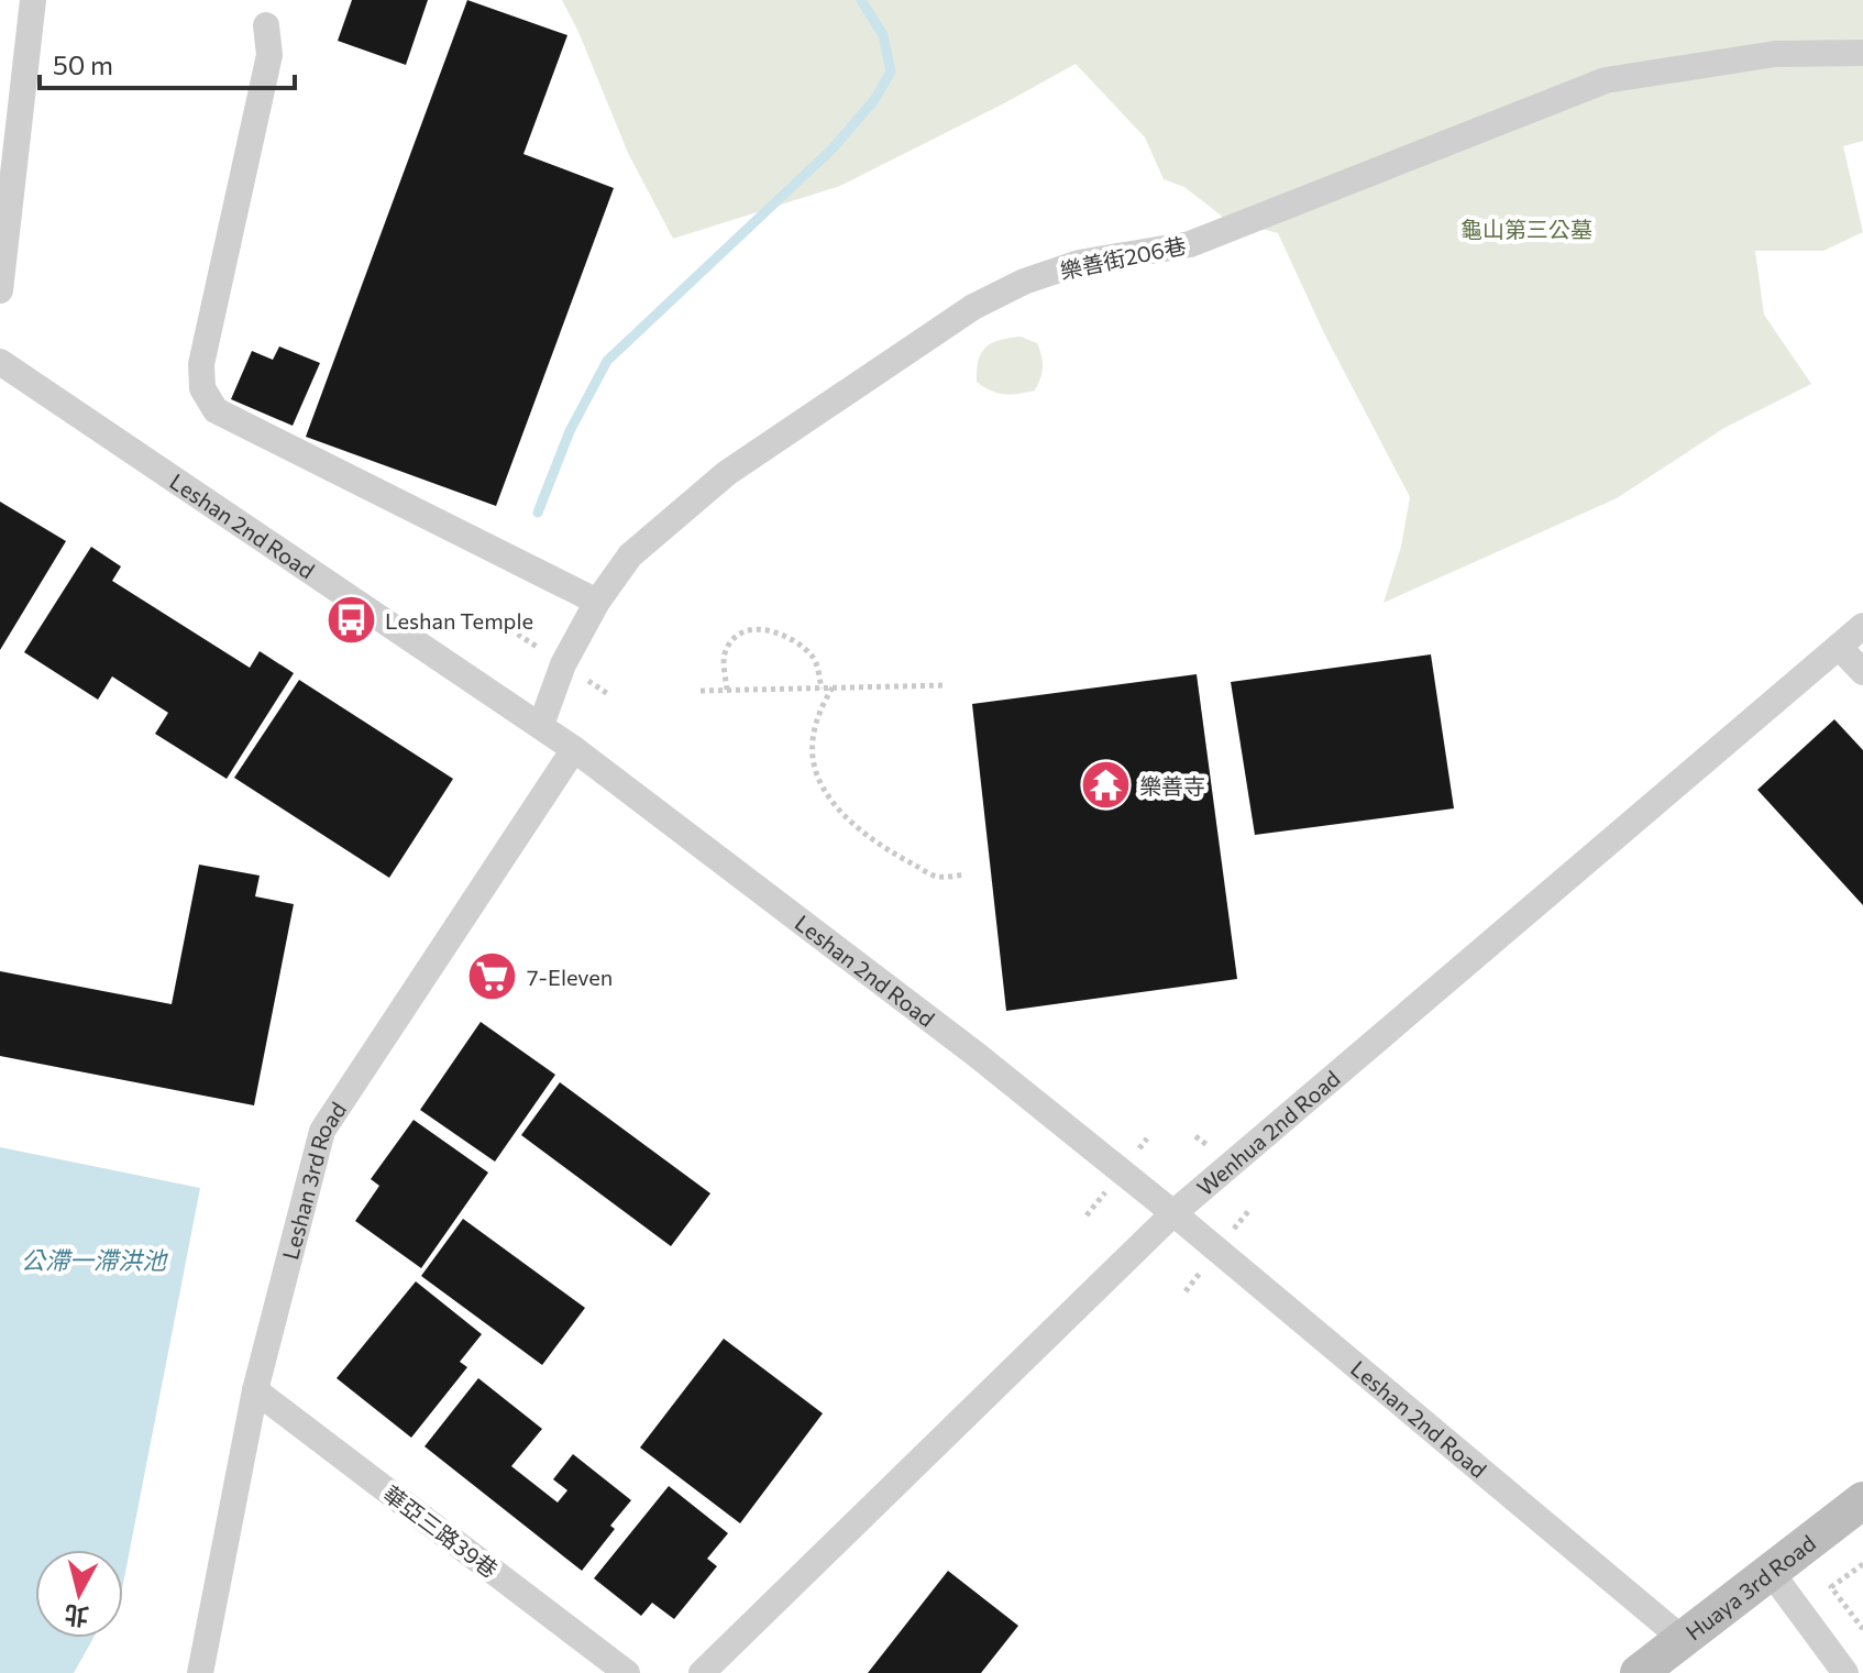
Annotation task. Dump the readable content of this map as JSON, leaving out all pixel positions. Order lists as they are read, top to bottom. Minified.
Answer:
{"streets":{"street":["樂善街206巷","Leshan 2nd Road","Wenhua 2nd Road","Leshan 3rd Road","華亞三路39巷","Huaya 3rd Road"]},"crossings":[["樂善街206巷","Leshan 2nd Road"],["Leshan 2nd Road","Wenhua 2nd Road"],["Leshan 2nd Road","Leshan 3rd Road"],["Leshan 2nd Road","Huaya 3rd Road"],["Leshan 3rd Road","華亞三路39巷"]],"water":["公滯一滯洪池"],"parks":["龜山第三公墓"],"places":{"bus stop":["Leshan Temple"],"temple":["樂善寺"],"supermarket":["7-Eleven"]},"scale_bar":"50 m","north":"bottom"}
